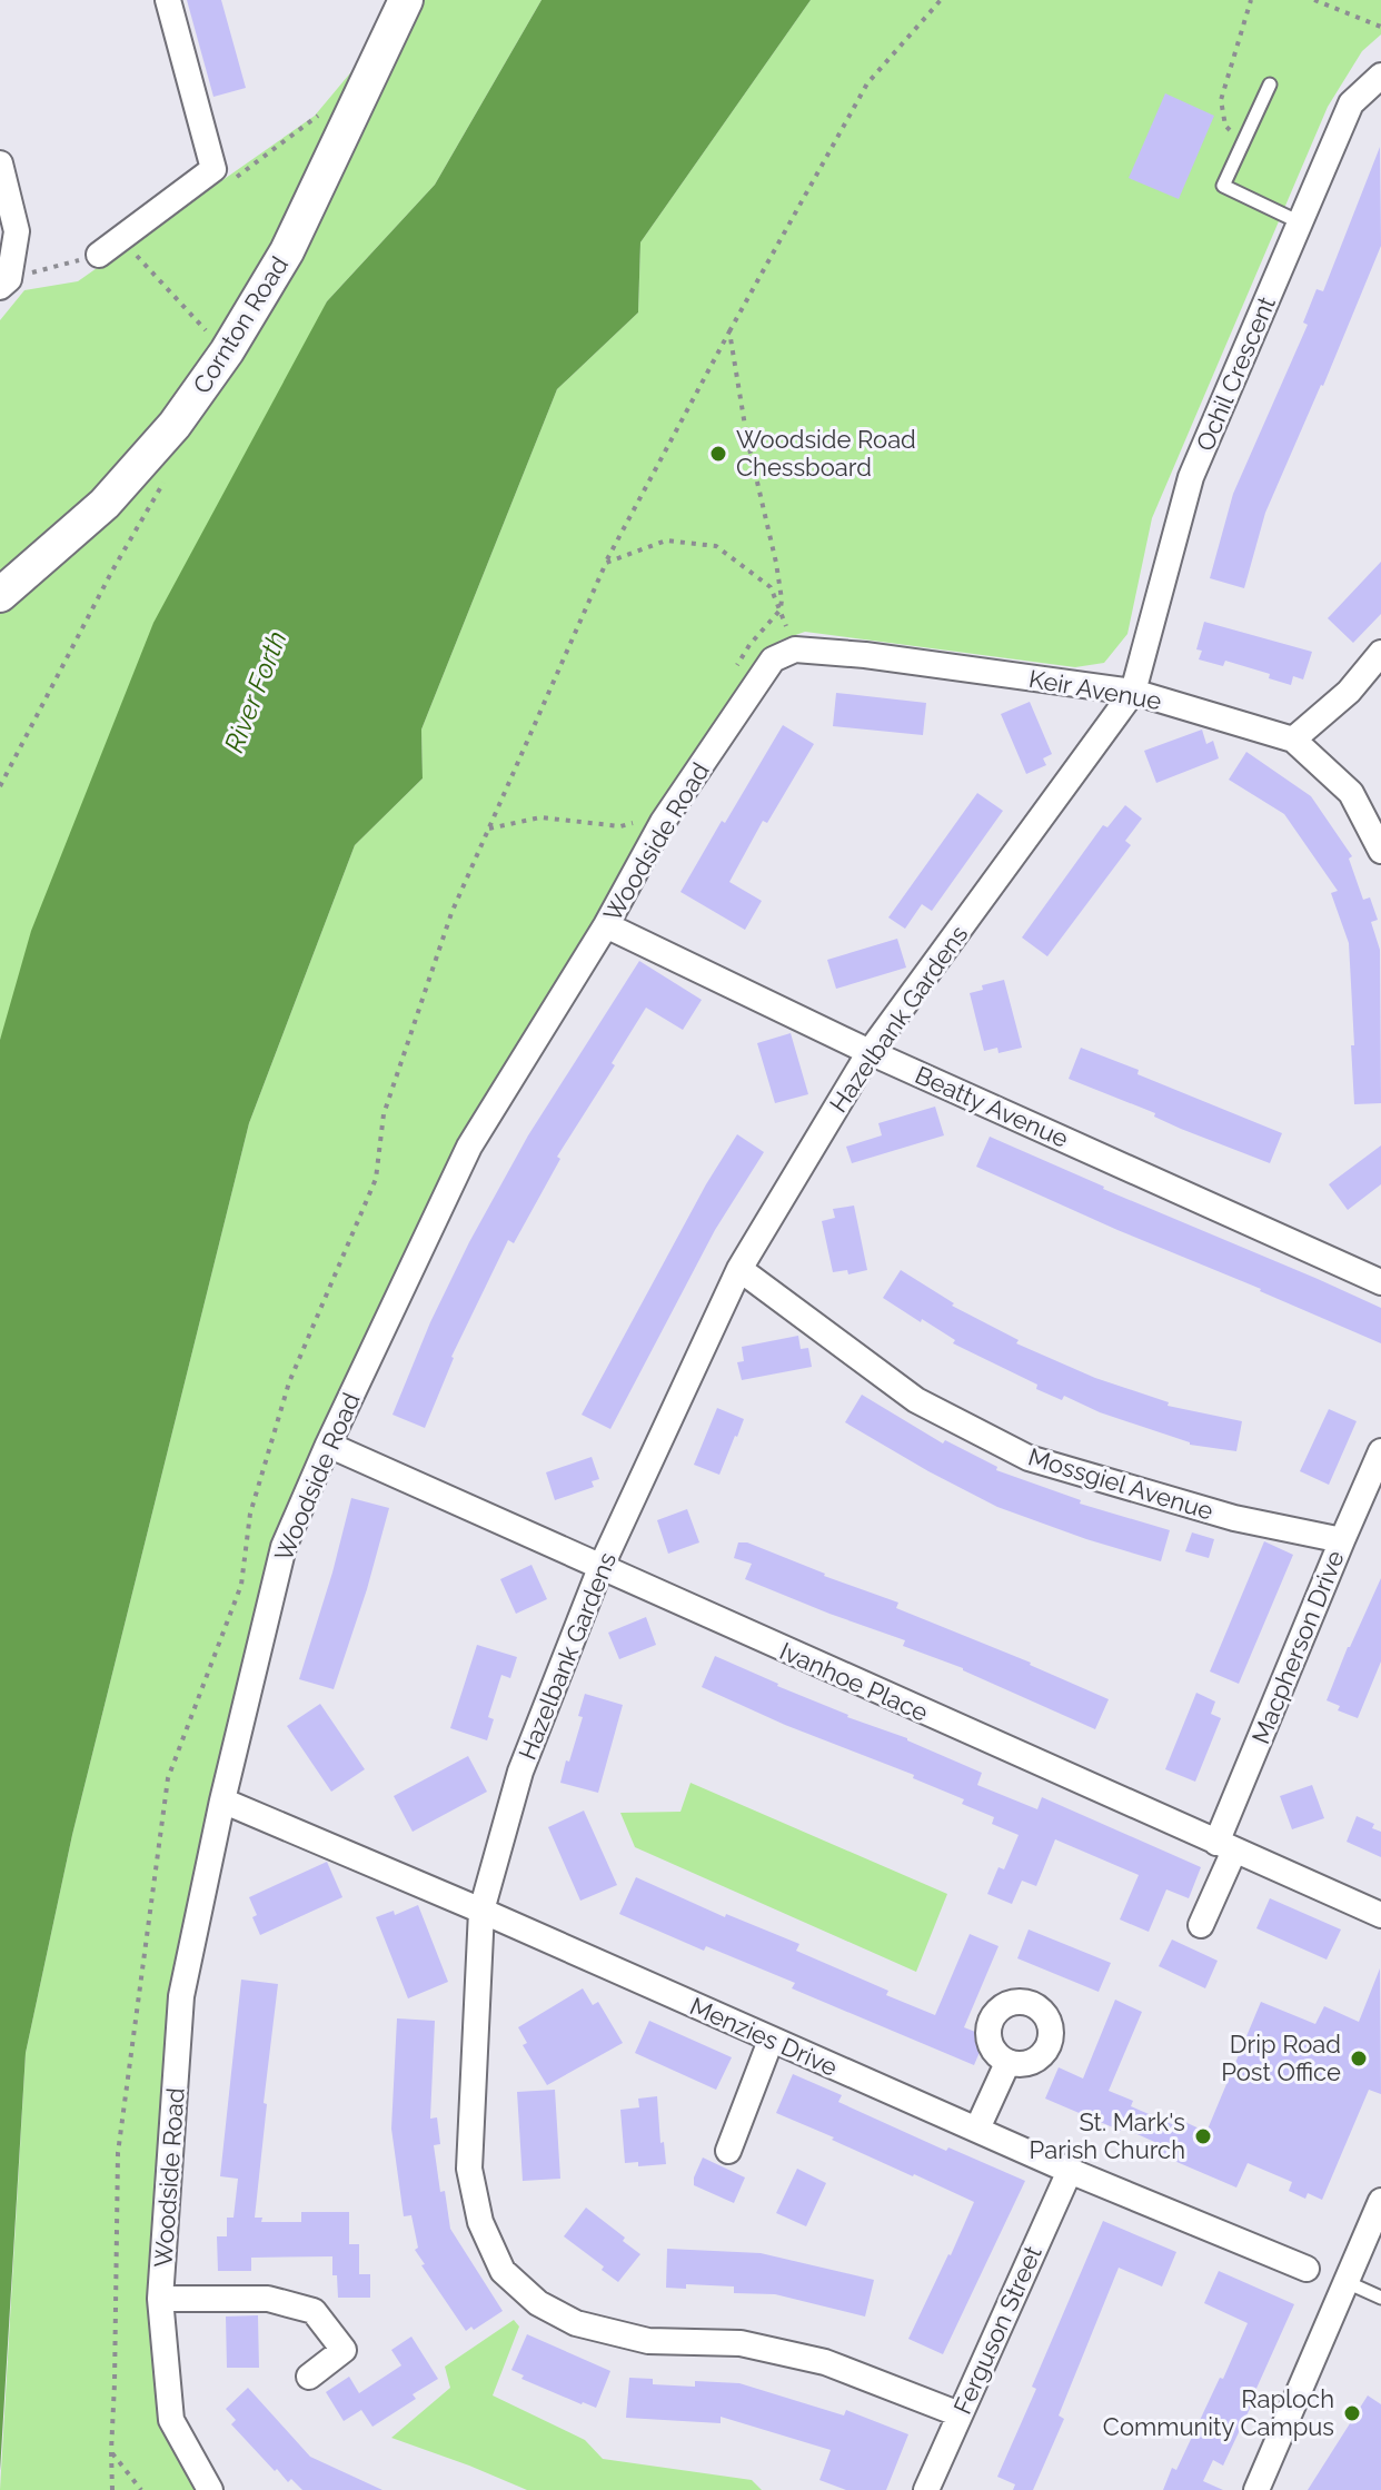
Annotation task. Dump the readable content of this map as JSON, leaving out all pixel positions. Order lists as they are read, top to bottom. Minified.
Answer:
{"streets":{"main road":["Cornton Road"],"street":["Ochil Crescent","Keir Avenue","Woodside Road","Hazelbank Gardens","Beatty Avenue","Mossgiel Avenue","Macpherson Drive","Ivanhoe Place","Menzies Drive","Ferguson Street"]},"crossings":[["Ochil Crescent","Keir Avenue"],["Ochil Crescent","Hazelbank Gardens"],["Keir Avenue","Woodside Road"],["Keir Avenue","Hazelbank Gardens"],["Woodside Road","Beatty Avenue"],["Woodside Road","Ivanhoe Place"],["Woodside Road","Menzies Drive"],["Hazelbank Gardens","Beatty Avenue"],["Hazelbank Gardens","Mossgiel Avenue"],["Hazelbank Gardens","Ivanhoe Place"],["Hazelbank Gardens","Menzies Drive"],["Hazelbank Gardens","Ferguson Street"],["Mossgiel Avenue","Macpherson Drive"],["Macpherson Drive","Ivanhoe Place"],["Menzies Drive","Ferguson Street"]],"water":["River Forth"],"places":["Woodside Road Chessboard","Drip Road Post Office","St. Mark's Parish Church","Raploch Community Campus"]}
